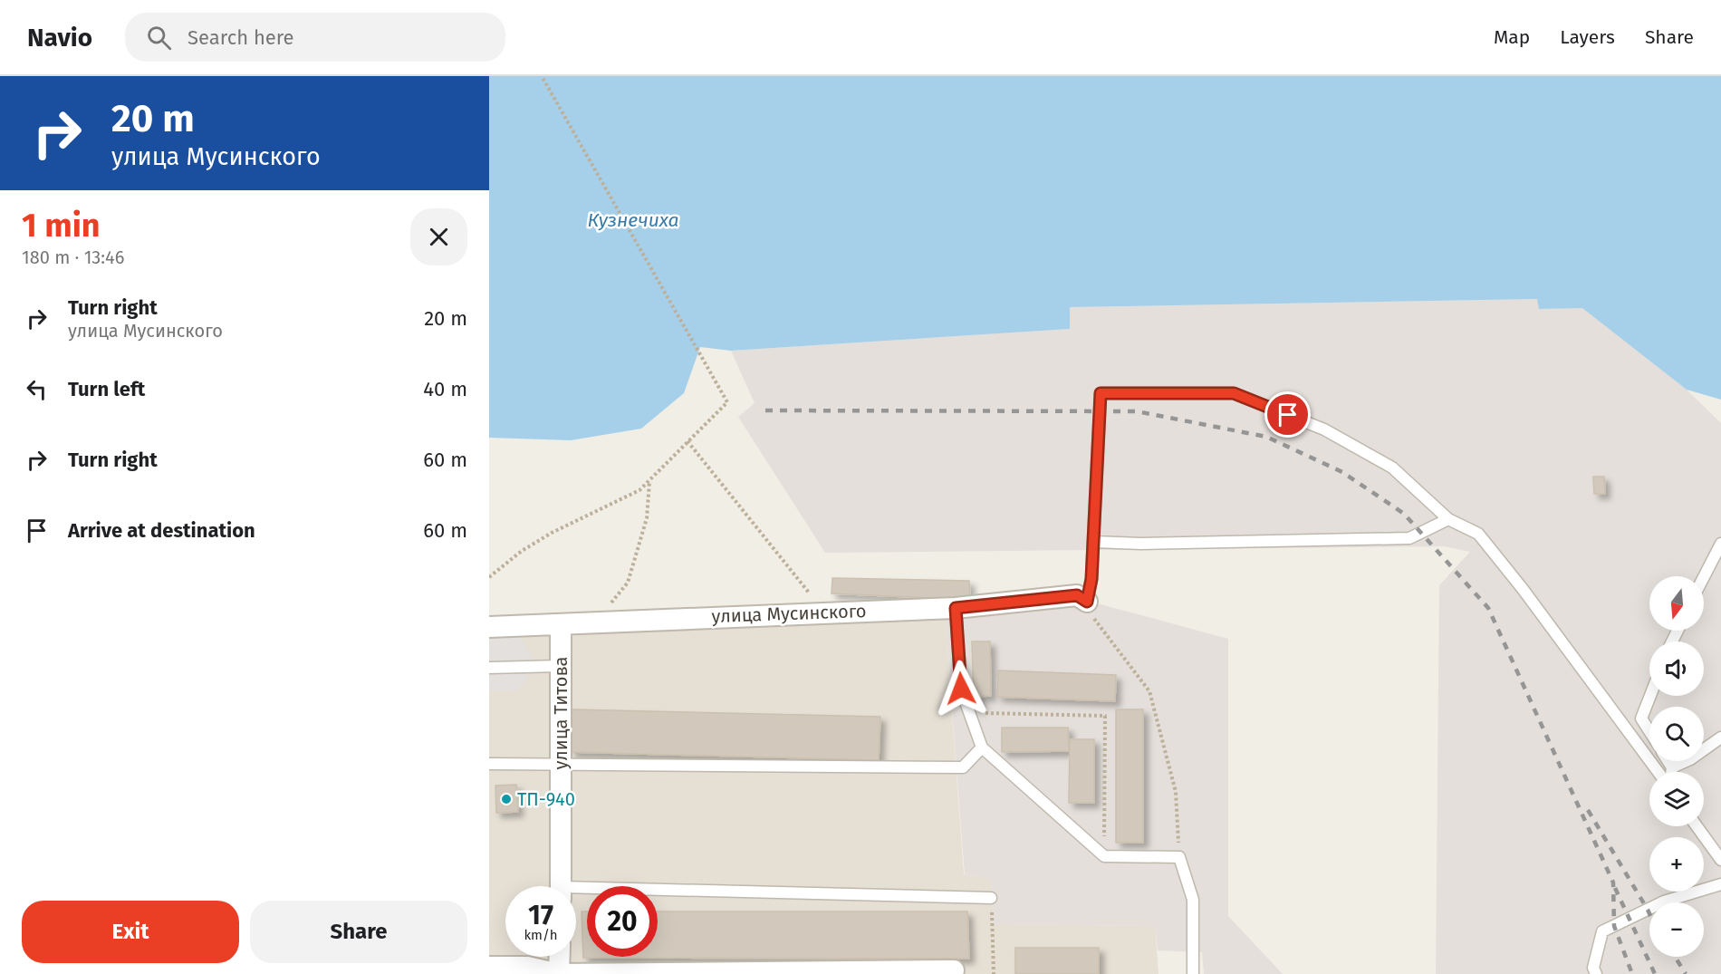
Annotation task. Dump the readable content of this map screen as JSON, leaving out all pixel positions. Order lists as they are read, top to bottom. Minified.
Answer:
{"streets":{"street":["улица Мусинского","улица Титова"]},"crossings":[["улица Мусинского","улица Титова"]],"water":["Кузнечиха"],"places":["ТП-940"],"north":"bottom","page":{"header":"Navio","search":"Search here","nav":["Map","Layers","Share"],"turn":["20 m","улица Мусинского"],"heading":["1 min","180 m · 13:46"],"list":[{"name":"Turn right","note":"улица Мусинского","value":"20 m"},{"name":"Turn left","value":"40 m"},{"name":"Turn right","value":"60 m"},{"name":"Arrive at destination","value":"60 m"}],"map_buttons":["+","−"],"speed":"17 km/h","limit":"20","buttons":["Exit","Share"]}}
